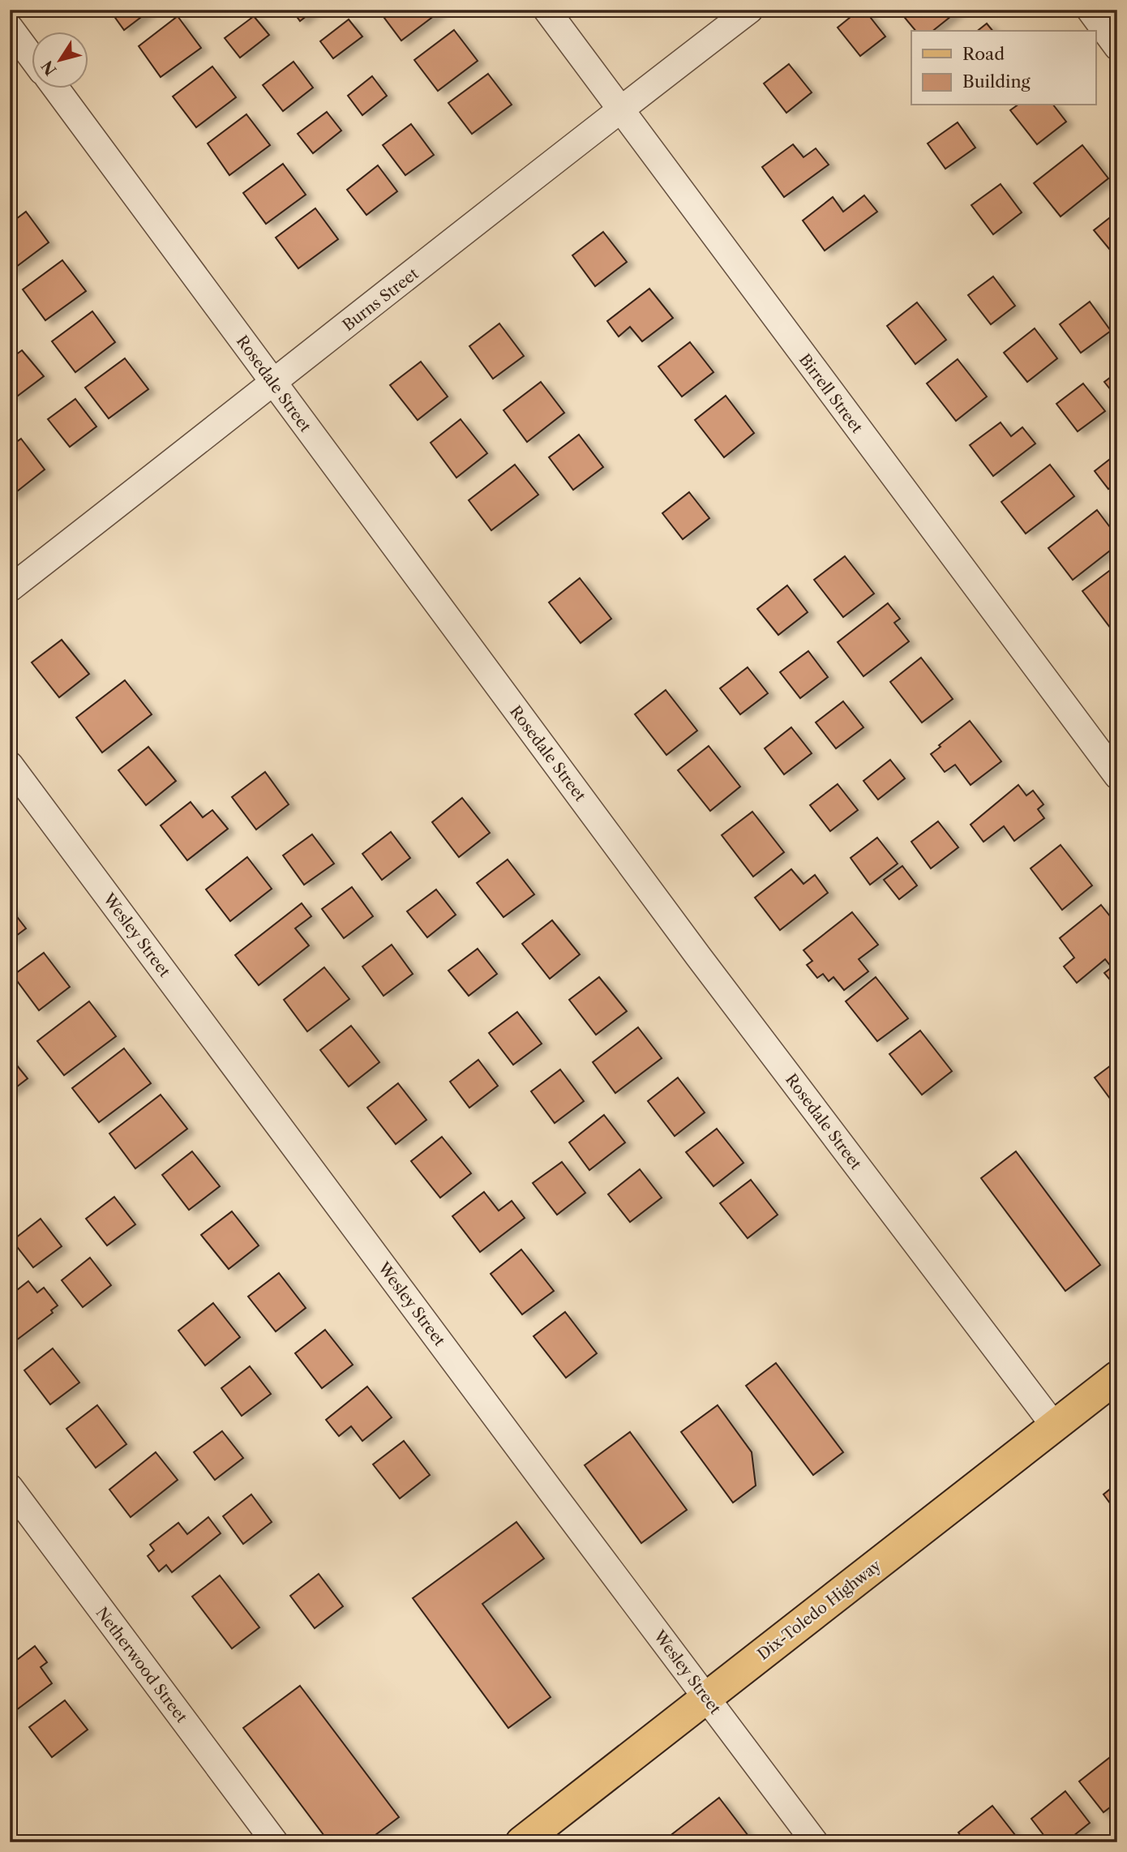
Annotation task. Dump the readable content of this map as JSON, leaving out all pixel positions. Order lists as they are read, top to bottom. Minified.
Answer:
{"streets":{"main road":["Dix-Toledo Highway"],"street":["Burns Street","Rosedale Street","Birrell Street","Wesley Street","Netherwood Street"]},"crossings":[["Burns Street","Rosedale Street"],["Burns Street","Birrell Street"],["Rosedale Street","Dix-Toledo Highway"],["Wesley Street","Dix-Toledo Highway"]],"legend":["Road","Building"],"north":"bottom left"}
